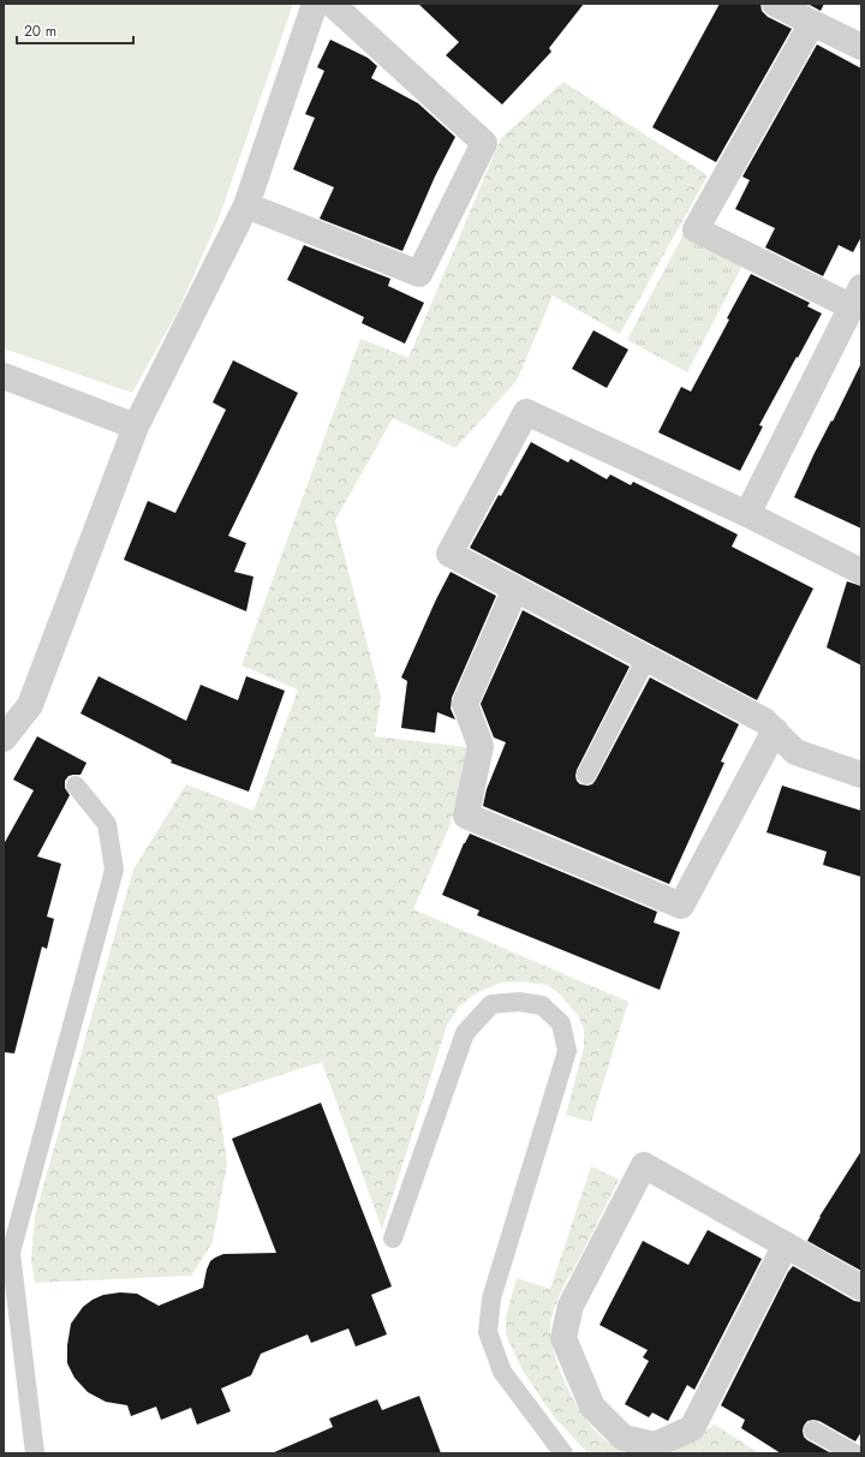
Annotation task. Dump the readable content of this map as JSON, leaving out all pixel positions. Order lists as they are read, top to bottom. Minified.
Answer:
{"scale_bar":"20 m"}
